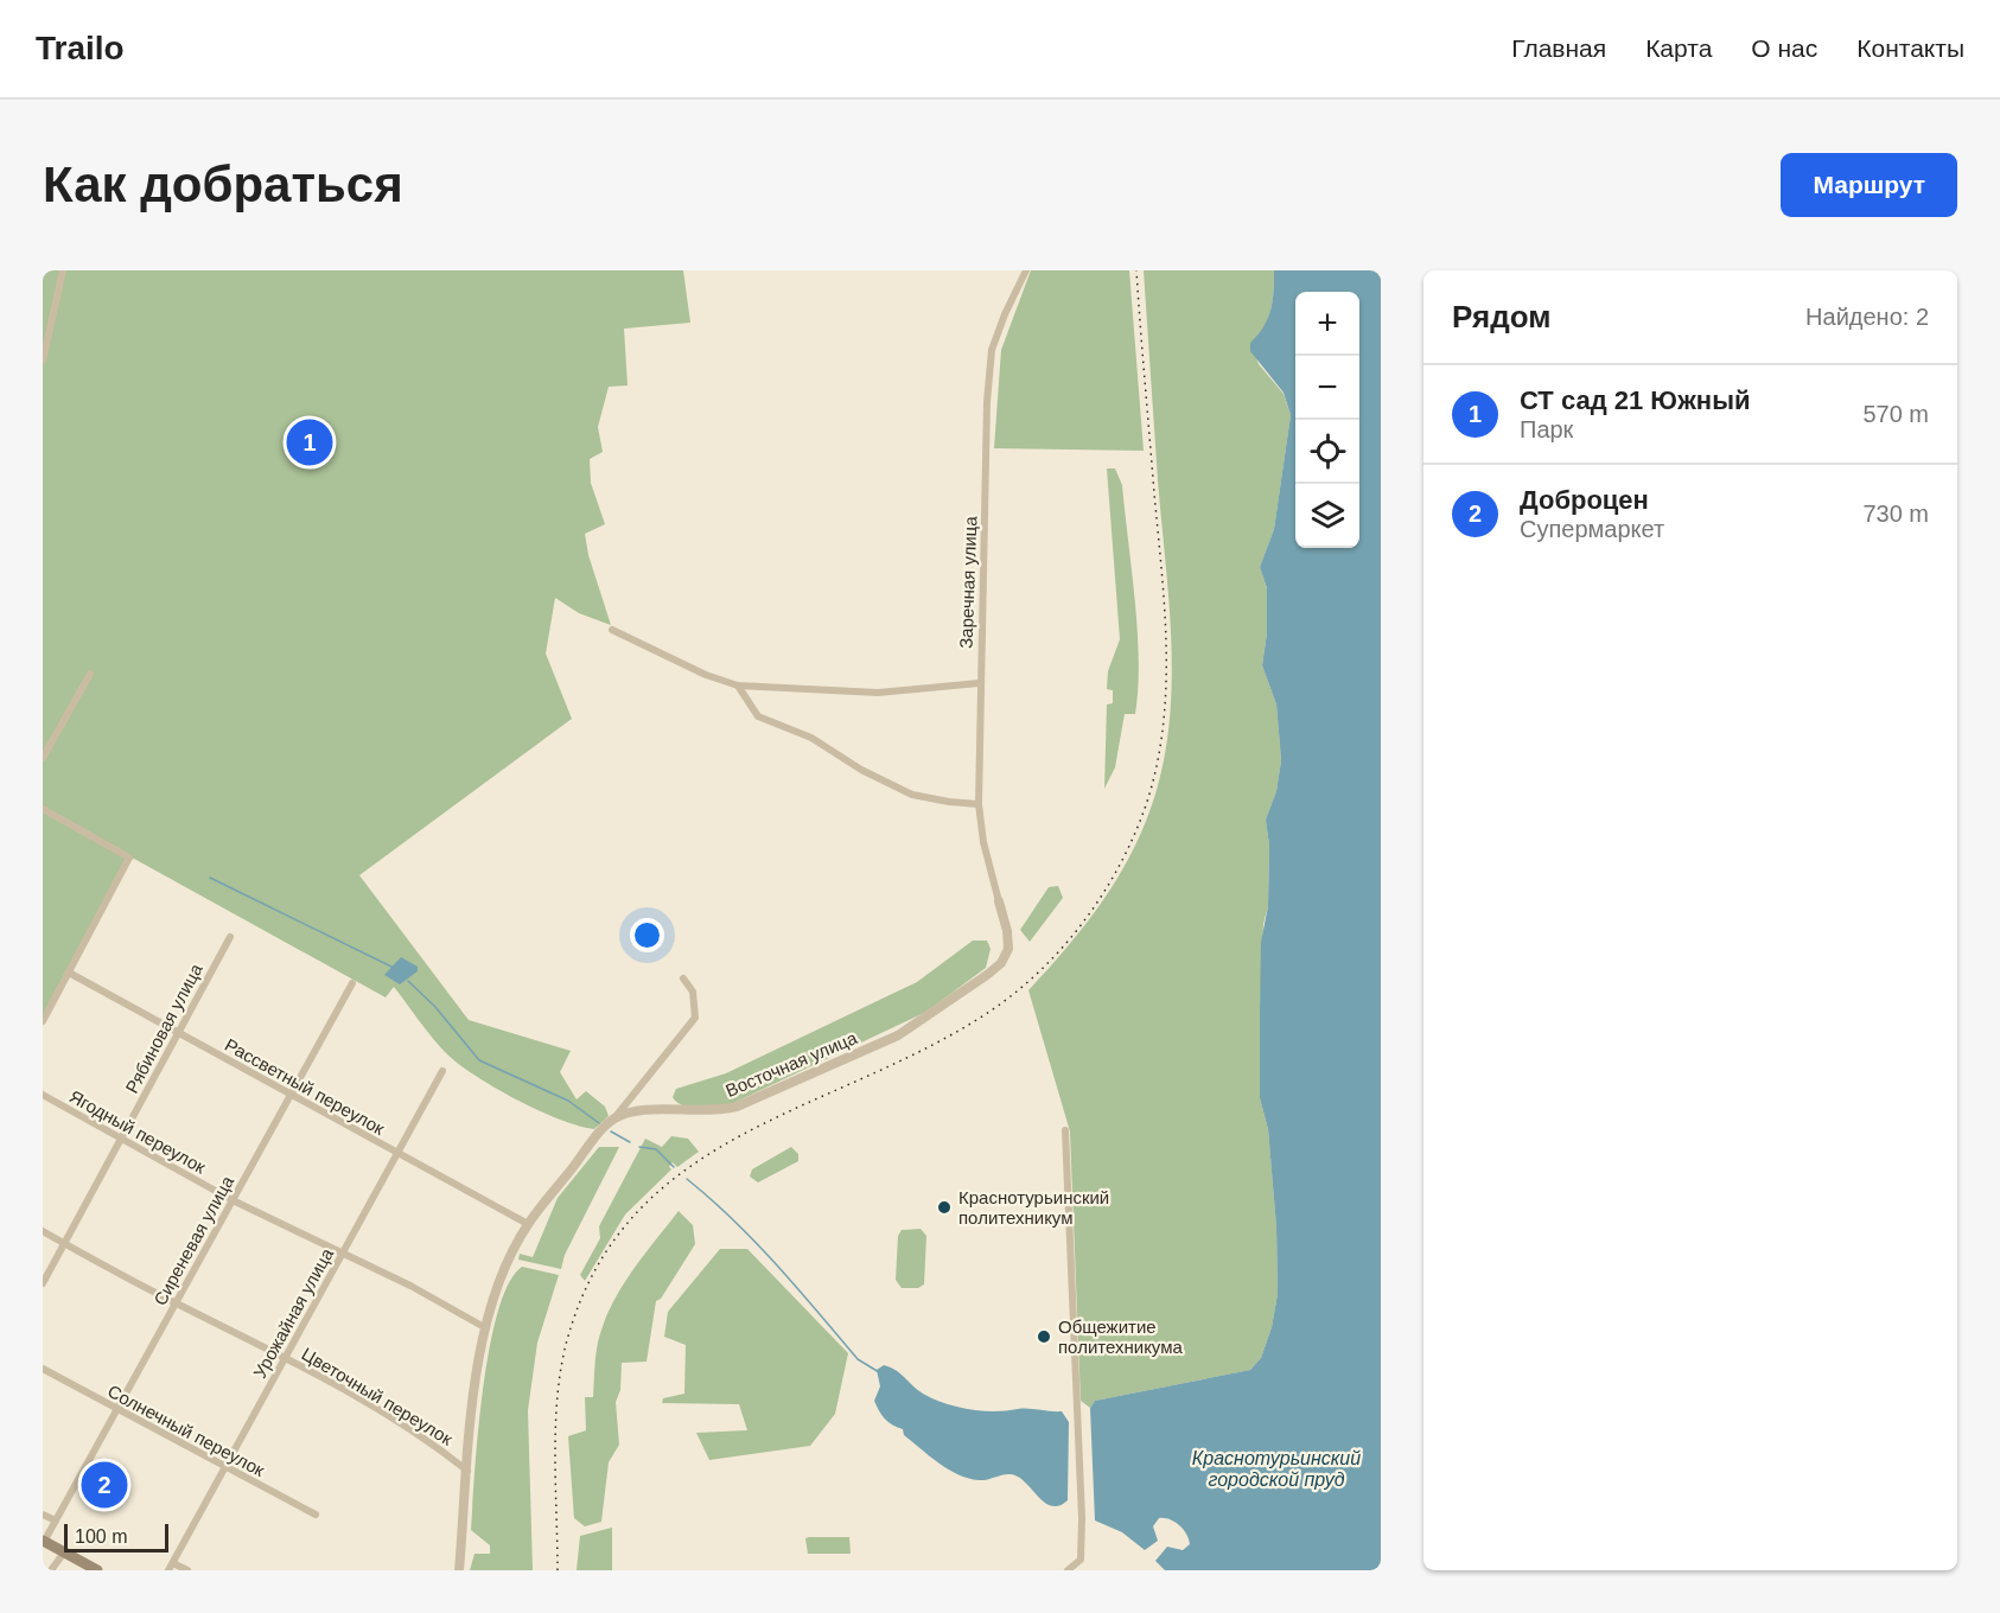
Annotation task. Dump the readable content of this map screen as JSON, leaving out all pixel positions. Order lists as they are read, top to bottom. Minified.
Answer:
{"streets":{"street":["Заречная улица","Рябиновая улица","Восточная улица","Рассветный переулок","Ягодный переулок","Сиреневая улица","Урожайная улица","Цветочный переулок","Солнечный переулок"]},"crossings":[["Заречная улица","Восточная улица"],["Рябиновая улица","Рассветный переулок"],["Рябиновая улица","Ягодный переулок"],["Рябиновая улица","Цветочный переулок"],["Рассветный переулок","Сиреневая улица"],["Рассветный переулок","Урожайная улица"],["Ягодный переулок","Сиреневая улица"],["Ягодный переулок","Урожайная улица"],["Сиреневая улица","Цветочный переулок"],["Сиреневая улица","Солнечный переулок"],["Урожайная улица","Цветочный переулок"],["Урожайная улица","Солнечный переулок"]],"water":["Краснотурьинский городской пруд"],"places":["Краснотурьинский политехникум","Общежитие политехникума"],"scale_bar":"100 m","page":{"header":"Trailo","nav":["Главная","Карта","О нас","Контакты"],"buttons":"Маршрут","title":"Как добраться","heading":["Рядом","Найдено: 2"],"map_buttons":["+","−"],"list":[{"mark":"1","name":"СТ сад 21 Южный","note":"Парк","value":"570 m"},{"mark":"2","name":"Доброцен","note":"Супермаркет","value":"730 m"}],"pins":["1","2"],"scale":"100 m"}}
